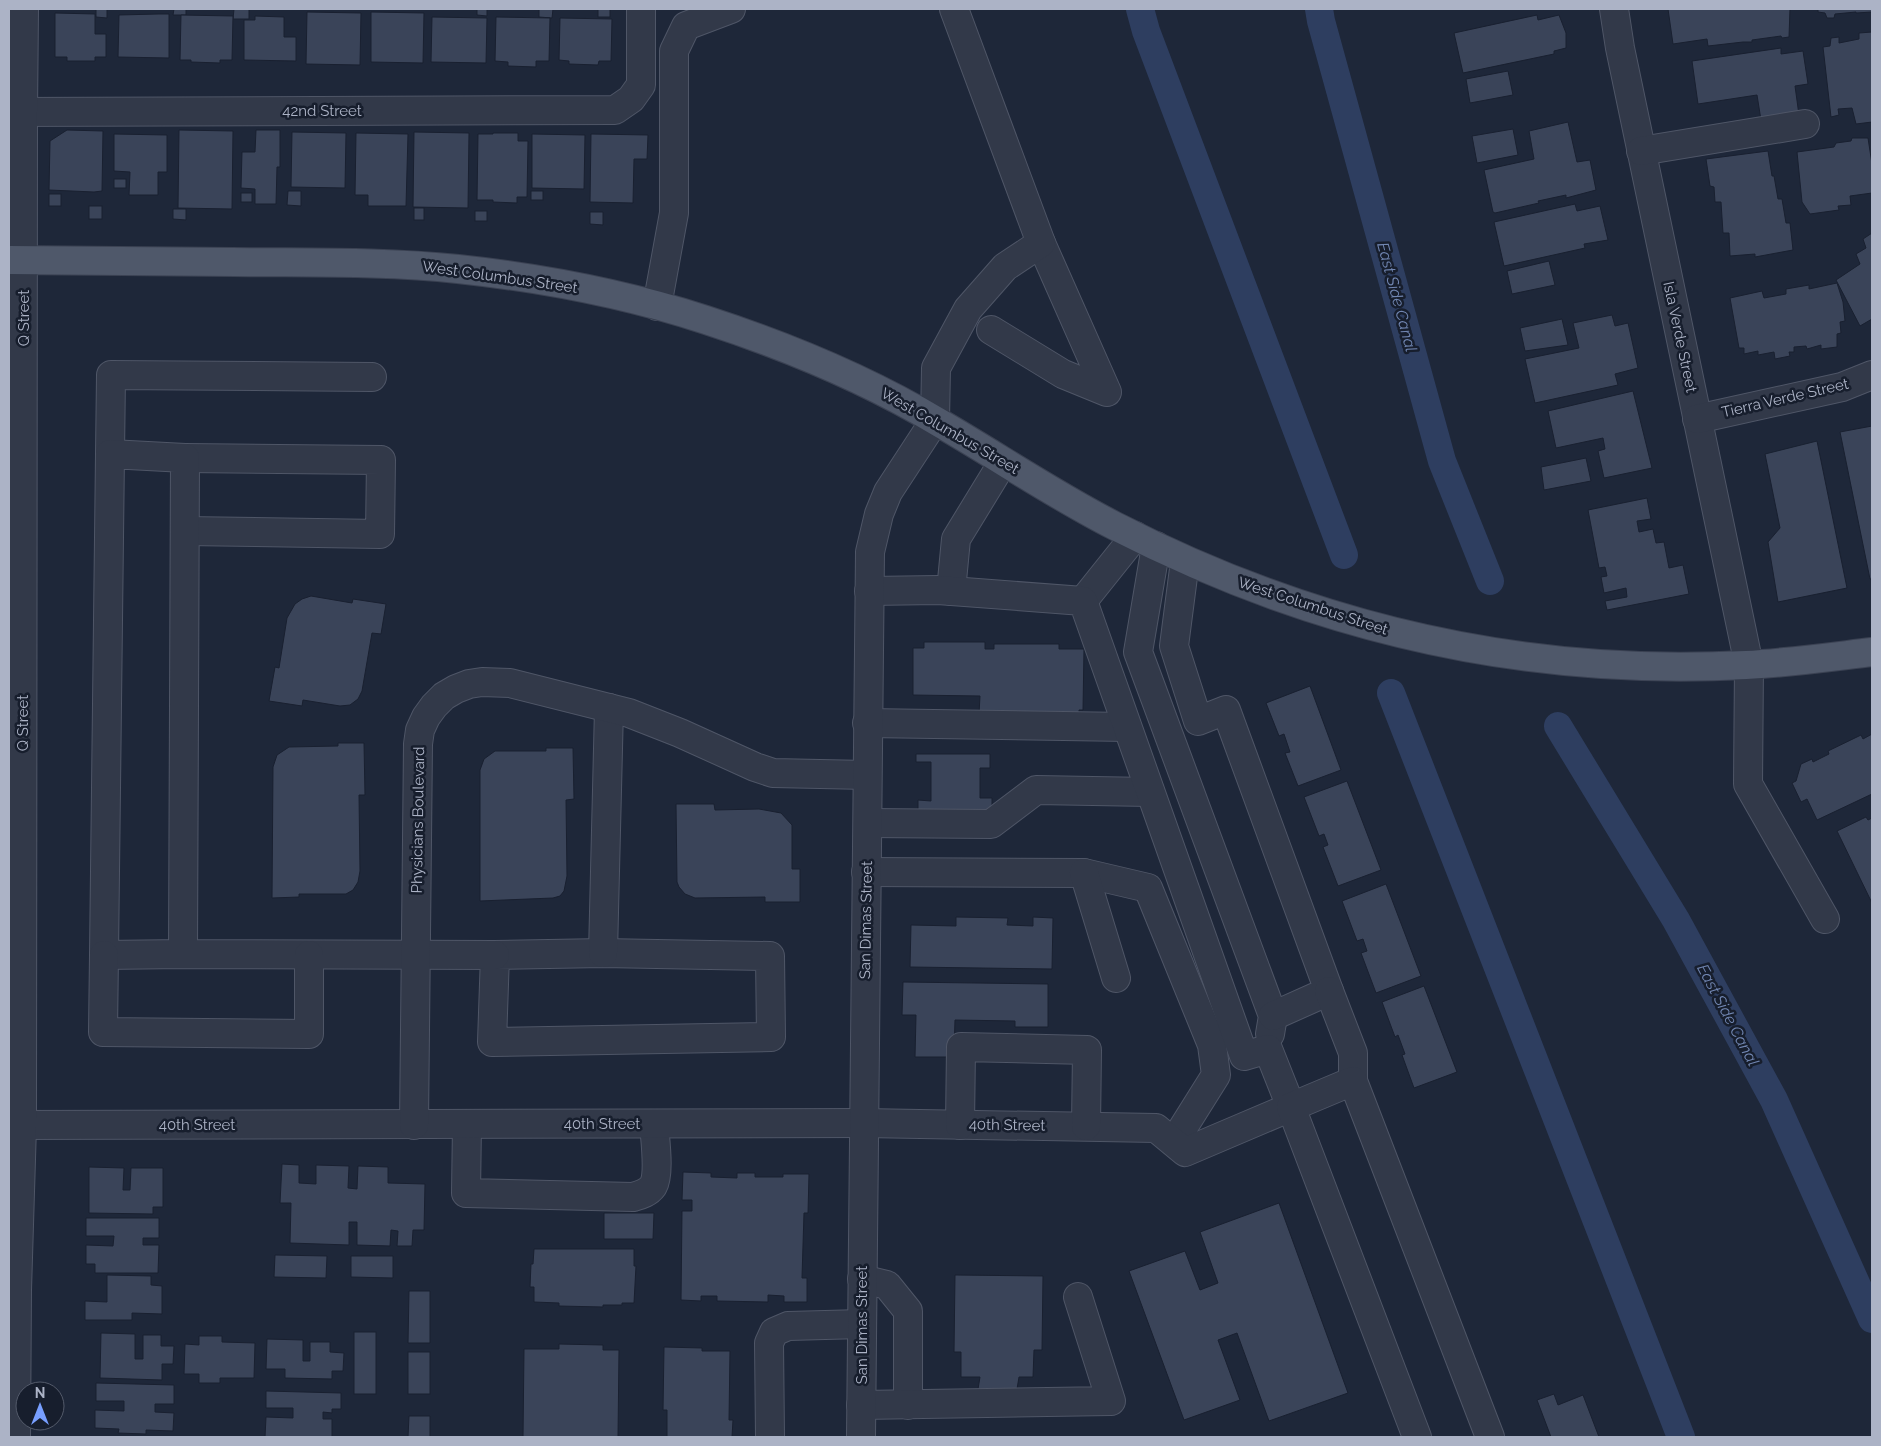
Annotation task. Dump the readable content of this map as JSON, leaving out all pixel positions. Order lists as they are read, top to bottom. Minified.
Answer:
{"streets":{"main road":["West Columbus Street"],"street":["42nd Street","Q Street","Isla Verde Street","Tierra Verde Street","Physicians Boulevard","San Dimas Street","40th Street"]},"crossings":[["42nd Street","Q Street"],["West Columbus Street","Q Street"],["West Columbus Street","Isla Verde Street"],["West Columbus Street","San Dimas Street"],["Q Street","40th Street"],["Isla Verde Street","Tierra Verde Street"],["Physicians Boulevard","San Dimas Street"],["Physicians Boulevard","40th Street"],["San Dimas Street","40th Street"]],"water":["East Side Canal"],"north":"top"}
